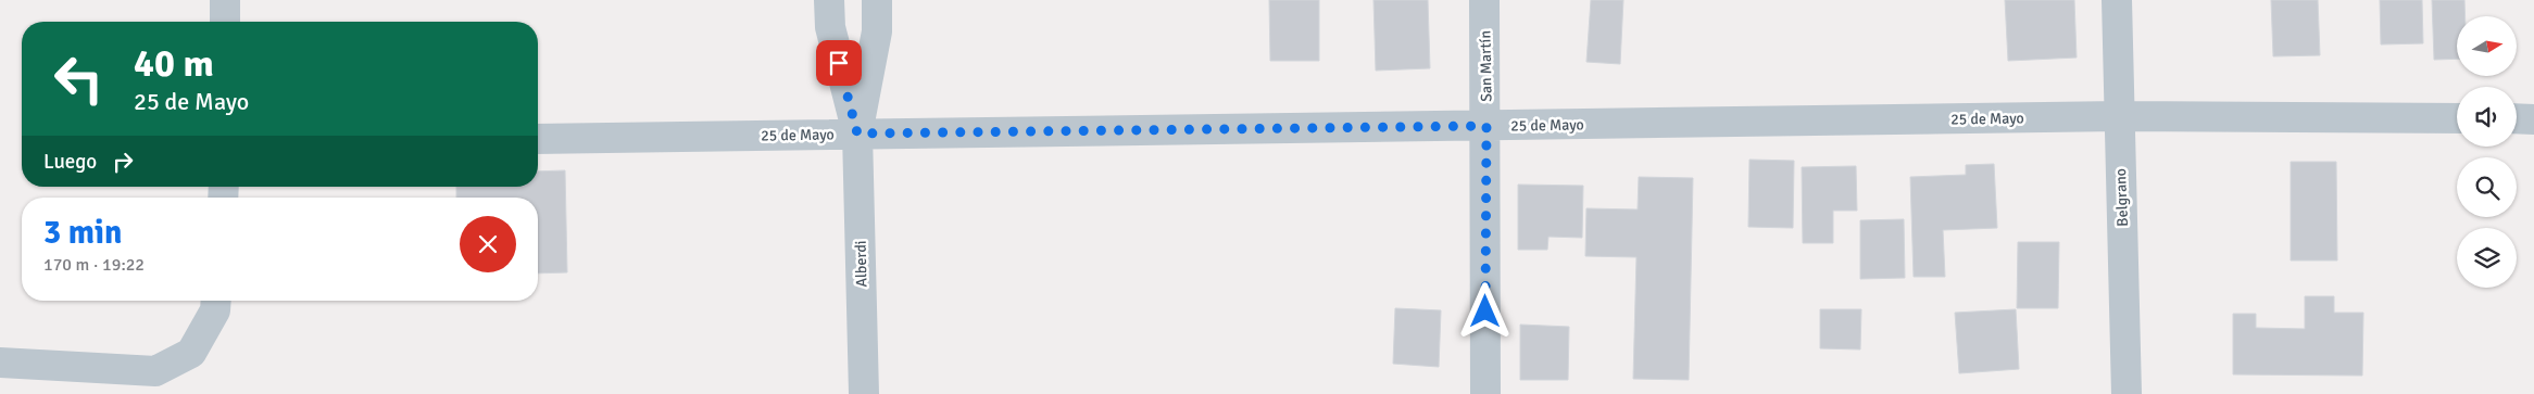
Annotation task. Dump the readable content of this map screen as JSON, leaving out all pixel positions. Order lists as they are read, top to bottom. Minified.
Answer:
{"streets":{"street":["San Martín","25 de Mayo","Belgrano","Alberdi"]},"crossings":[["San Martín","25 de Mayo"],["25 de Mayo","Belgrano"],["25 de Mayo","Alberdi"]],"north":"right","page":{"turn":["40 m","25 de Mayo"],"then":"Luego","heading":["3 min","170 m · 19:22"]}}
